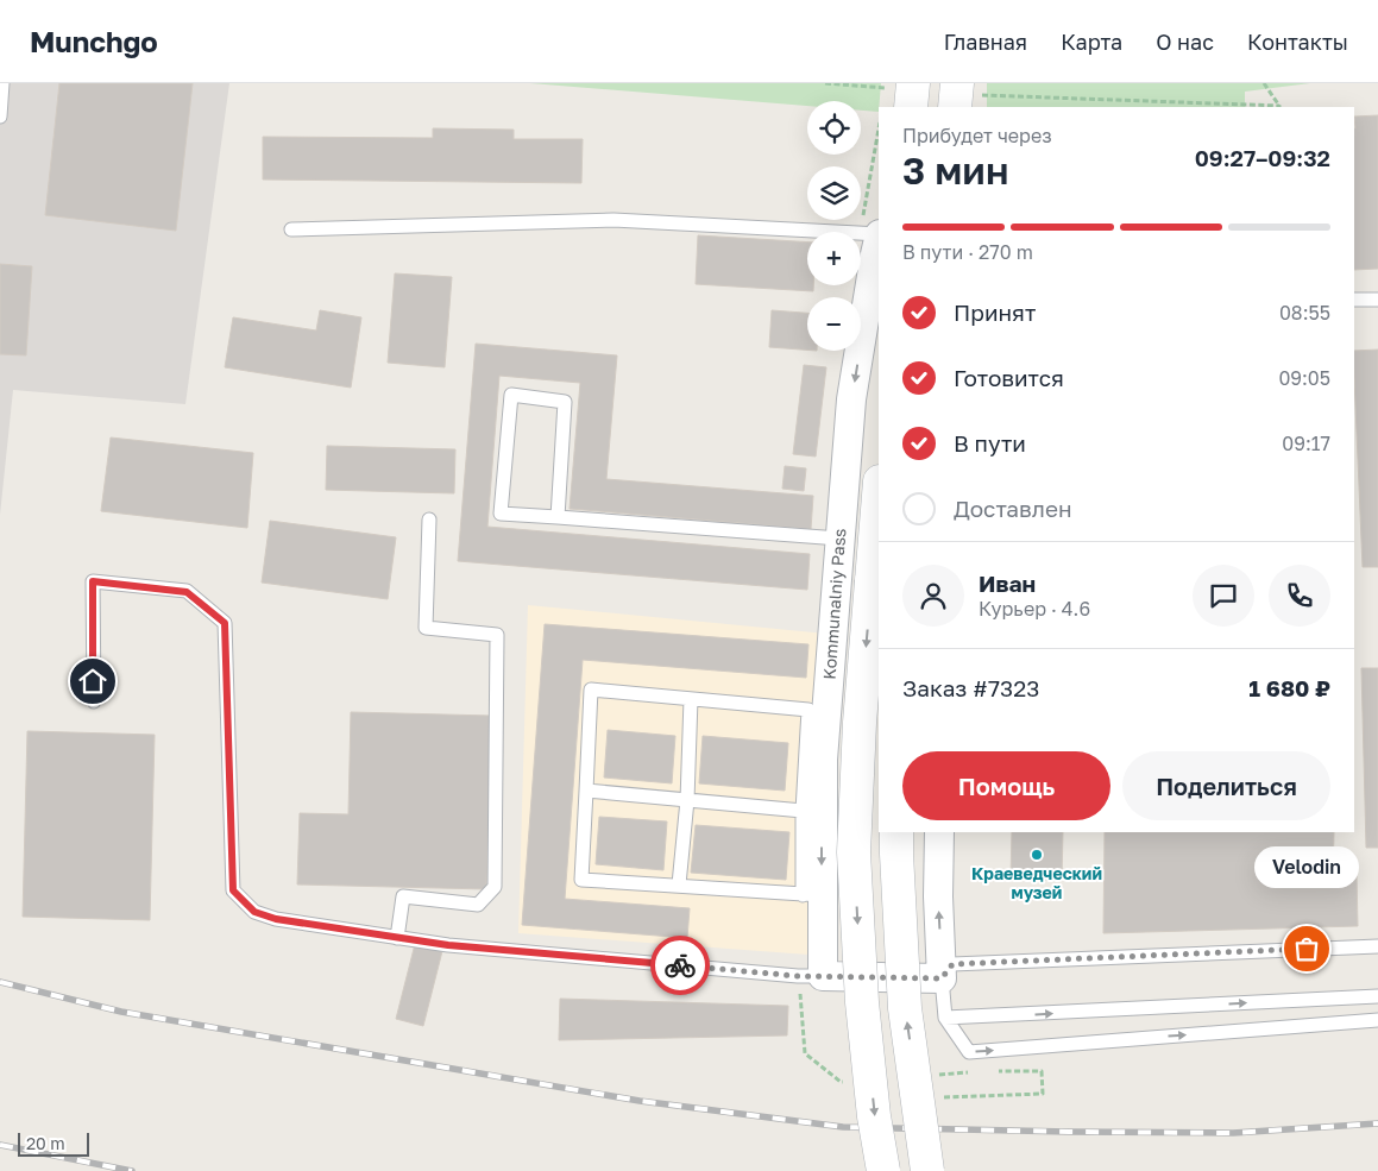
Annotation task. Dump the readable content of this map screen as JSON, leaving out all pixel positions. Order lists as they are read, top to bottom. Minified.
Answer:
{"streets":{"street":["Kommunalniy Pass"]},"one_way":["Kommunalniy Pass"],"places":["Краеведческий музей","Velodin"],"scale_bar":"20 m","page":{"header":"Munchgo","nav":["Главная","Карта","О нас","Контакты"],"map_buttons":["+","−"],"heading":["3 мин","Прибудет через","09:27–09:32"],"panel":["Иван","Курьер · 4.6","Заказ #7323","1 680 ₽"],"bar":"В пути · 270 m","list":[["Принят","08:55"],["Готовится","09:05"],["В пути","09:17"],"Доставлен"],"buttons":["Помощь","Поделиться"],"bubble":"Velodin","scale":"20 m"}}
